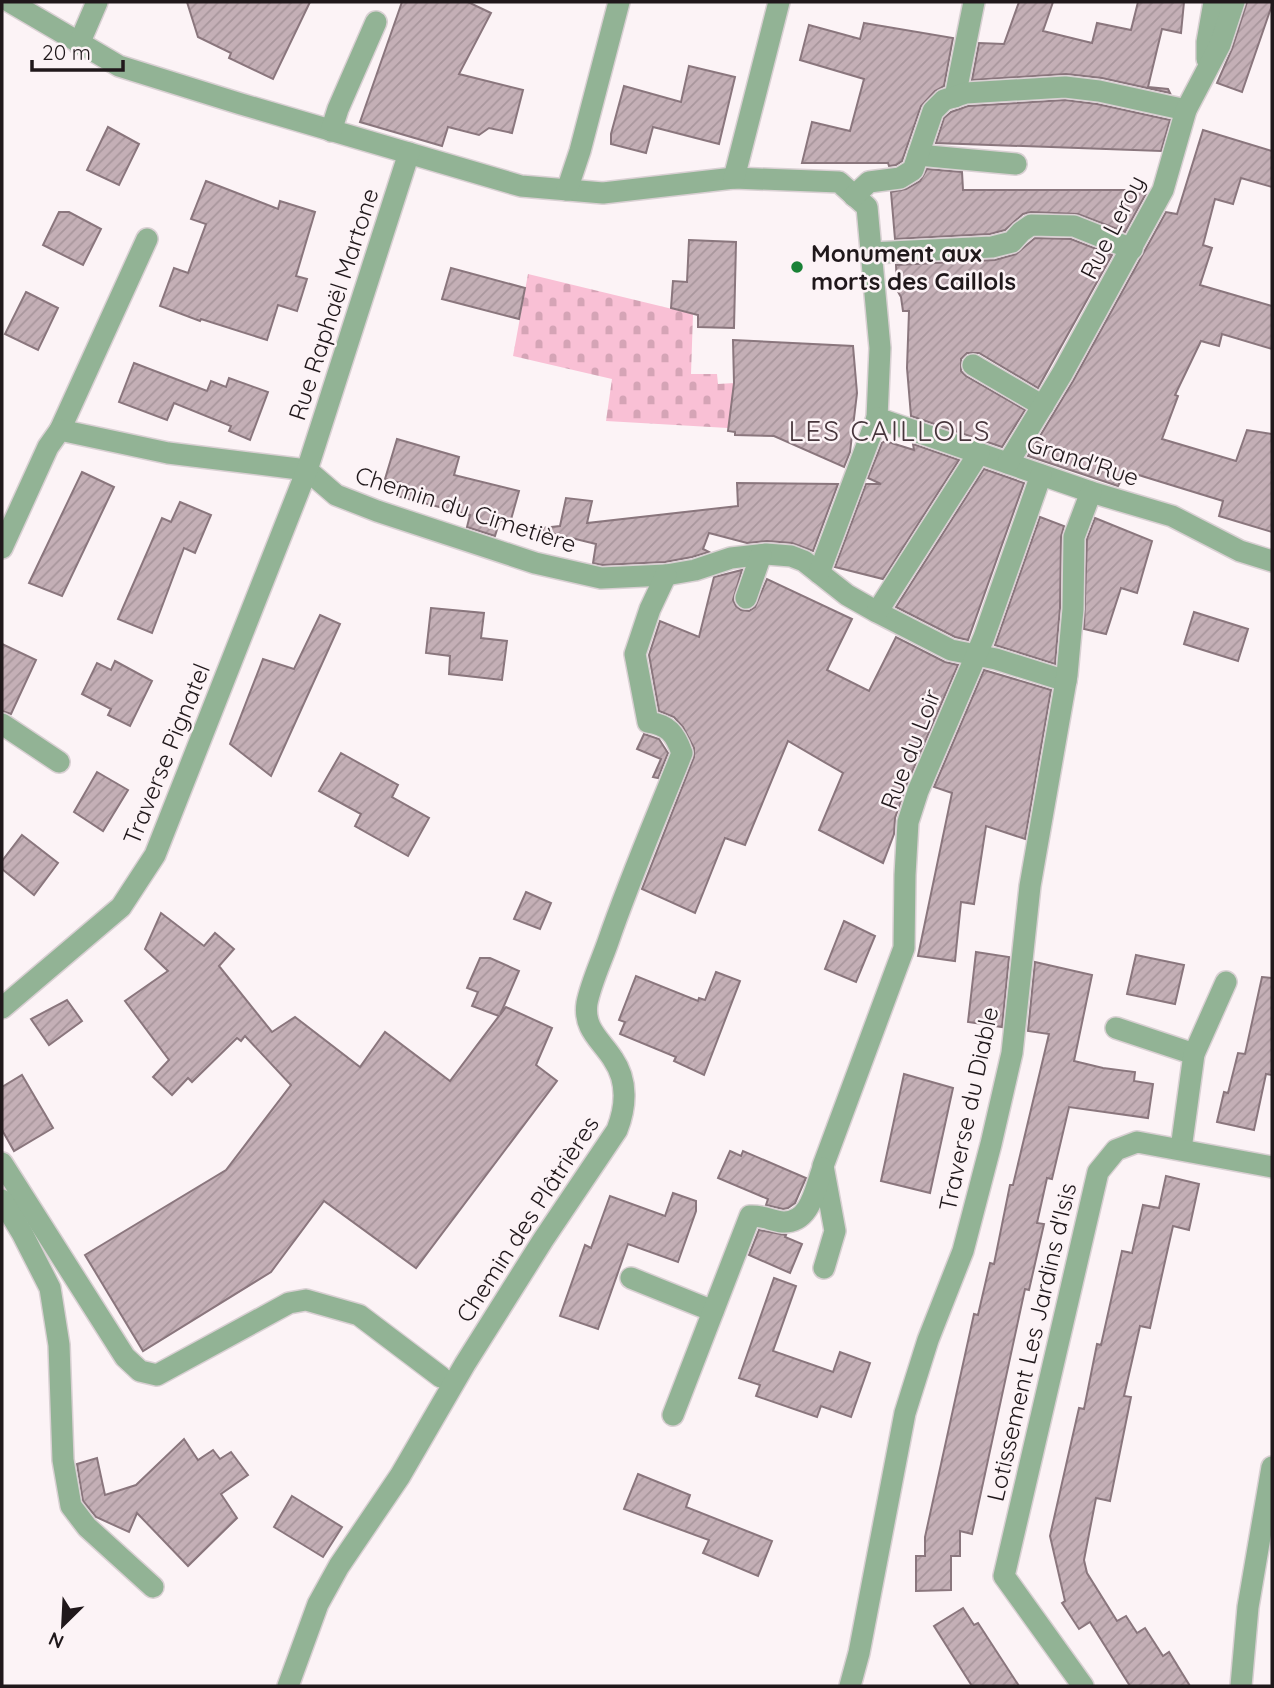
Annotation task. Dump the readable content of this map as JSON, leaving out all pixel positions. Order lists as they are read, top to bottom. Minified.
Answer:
{"streets":{"street":["Rue Leroy","Rue Raphaël Martone","Grand'Rue","Chemin du Cimetière","Rue du Loir","Traverse Pignatel","Traverse du Diable","Chemin des Plâtrières","Lotissement Les Jardins d'Isis"]},"crossings":[["Rue Leroy","Grand'Rue"],["Rue Raphaël Martone","Chemin du Cimetière"],["Rue Raphaël Martone","Traverse Pignatel"],["Grand'Rue","Rue du Loir"],["Grand'Rue","Traverse du Diable"],["Chemin du Cimetière","Rue du Loir"],["Chemin du Cimetière","Traverse Pignatel"],["Chemin du Cimetière","Traverse du Diable"],["Chemin du Cimetière","Chemin des Plâtrières"]],"districts":["LES CAILLOLS"],"places":["Monument aux morts des Caillols"],"scale_bar":"20 m","north":"bottom left"}
